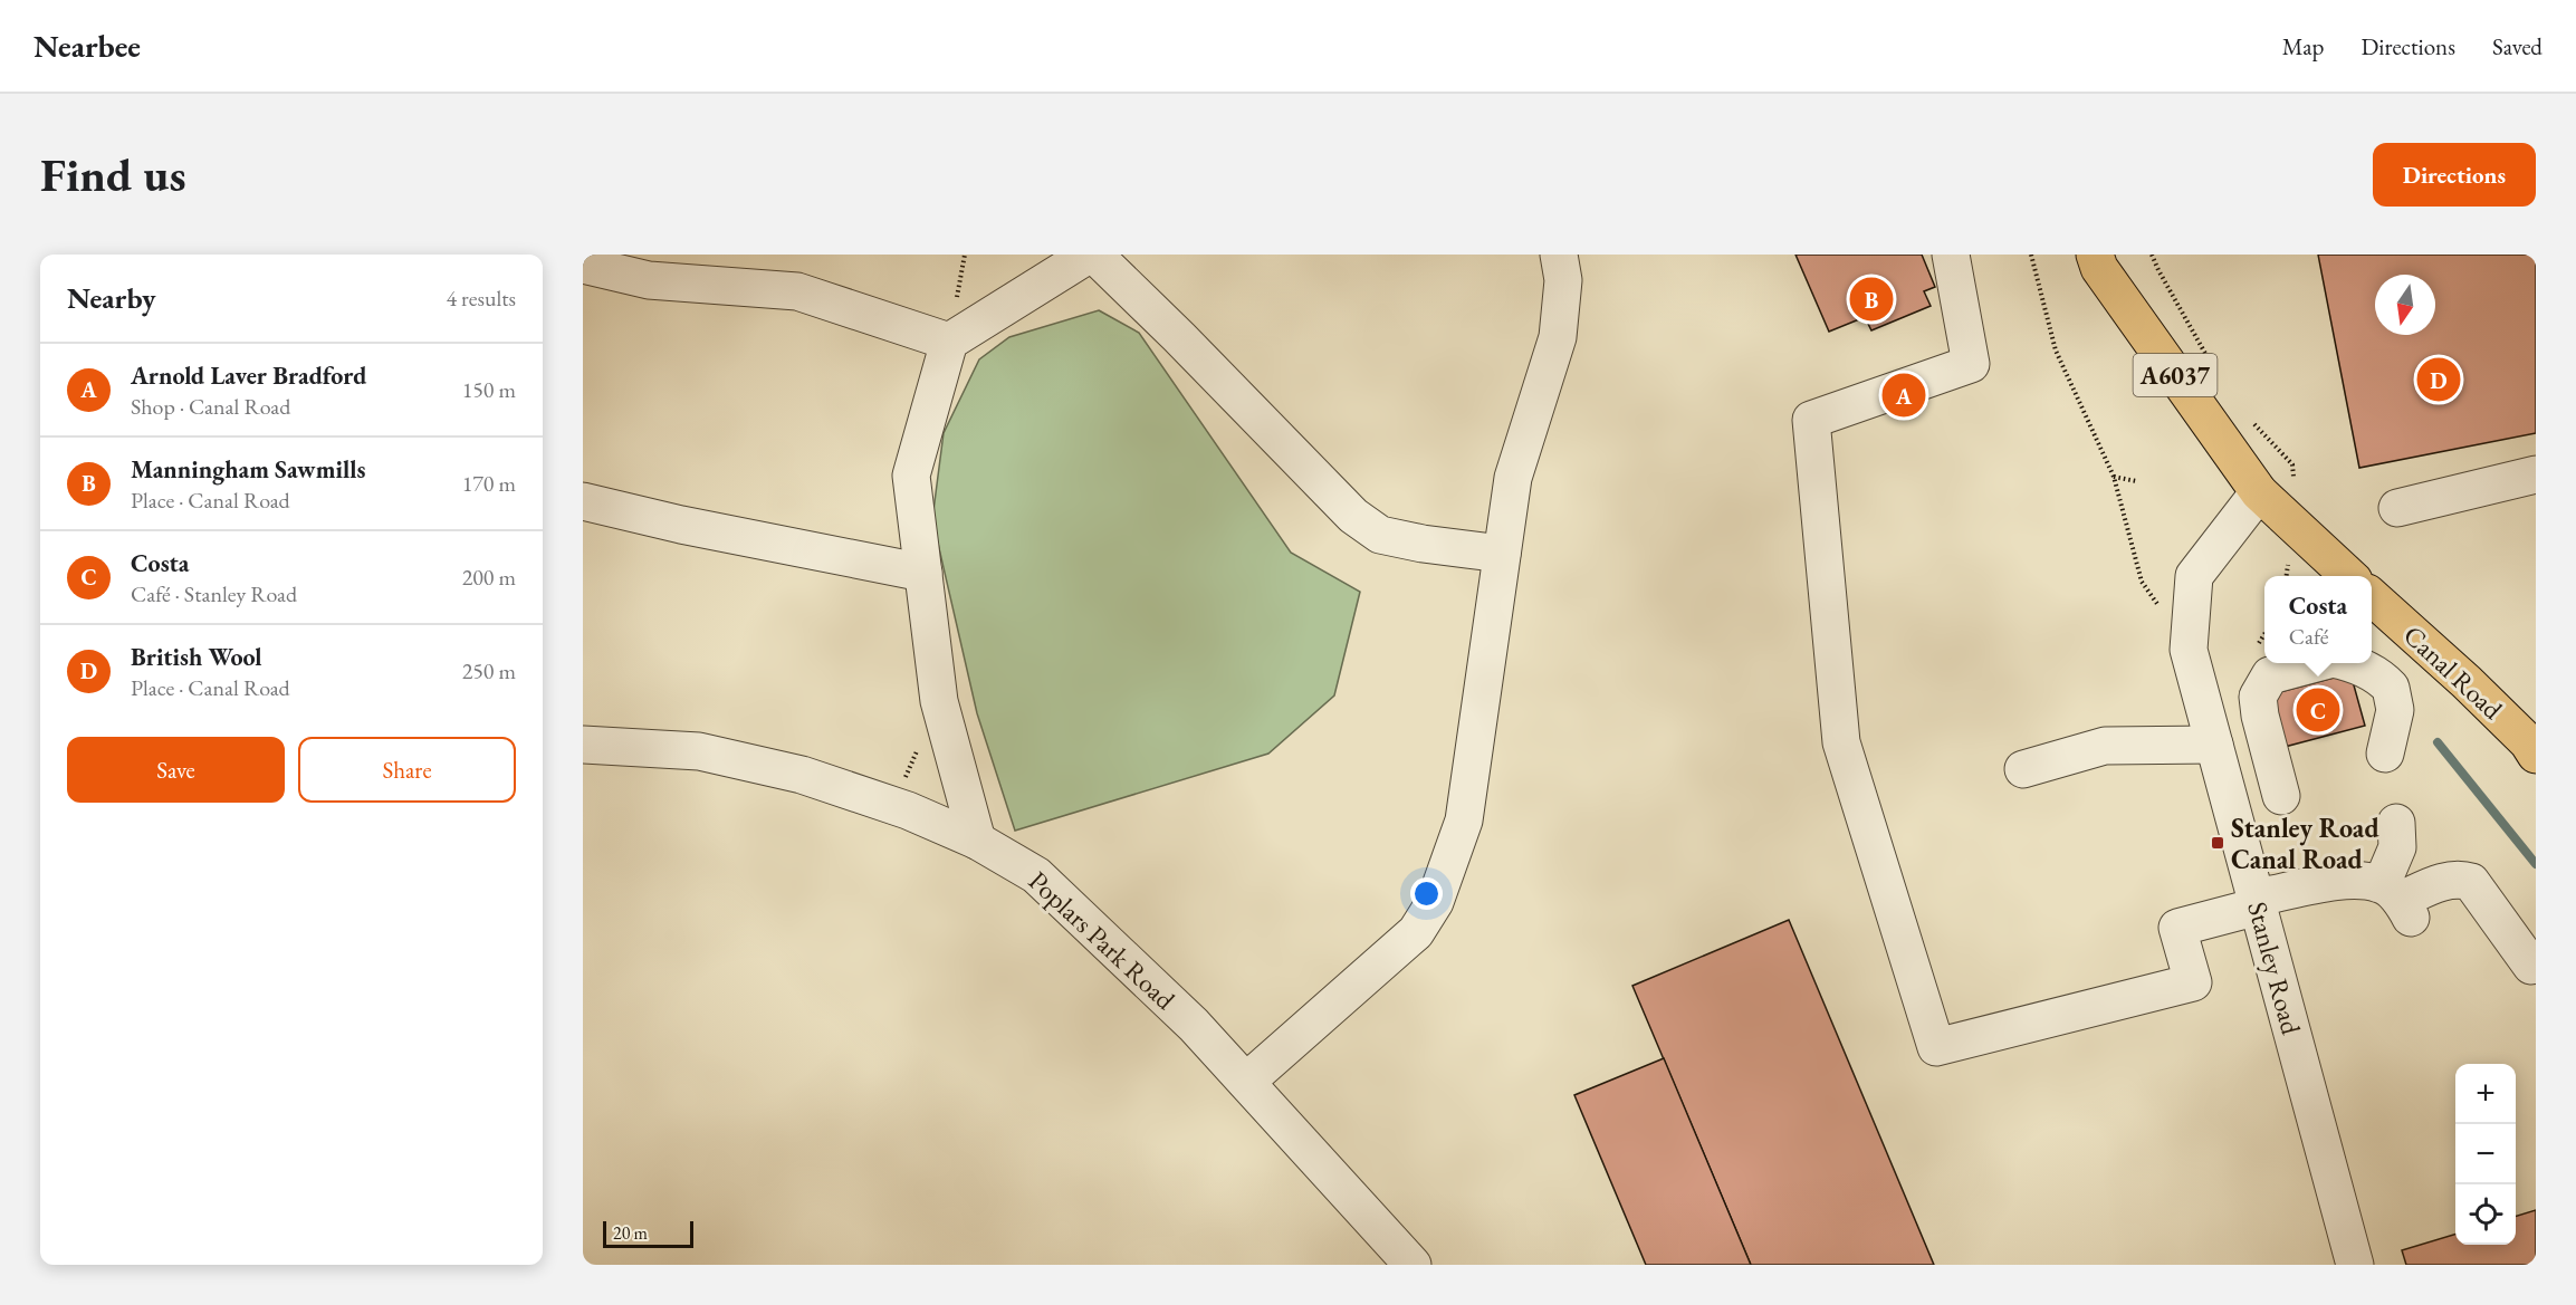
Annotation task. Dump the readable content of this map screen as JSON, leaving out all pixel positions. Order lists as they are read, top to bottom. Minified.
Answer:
{"streets":{"main road":["A6037","Canal Road"],"street":["Poplars Park Road","Stanley Road"]},"crossings":[["A6037","Stanley Road"]],"places":{"transit":["Stanley Road Canal Road"]},"scale_bar":"20 m","north":"bottom","page":{"header":"Nearbee","nav":["Map","Directions","Saved"],"buttons":["Directions",["Save","Share"]],"title":"Find us","heading":["Nearby","4 results"],"pins":["B","D","A","C"],"list":[{"mark":"A","name":"Arnold Laver Bradford","note":"Shop · Canal Road","value":"150 m"},{"mark":"B","name":"Manningham Sawmills","note":"Place · Canal Road","value":"170 m"},{"mark":"C","name":"Costa","note":"Café · Stanley Road","value":"200 m"},{"mark":"D","name":"British Wool","note":"Place · Canal Road","value":"250 m"}],"popup":["Costa","Café"],"map_buttons":["+","−"],"scale":"20 m"}}
